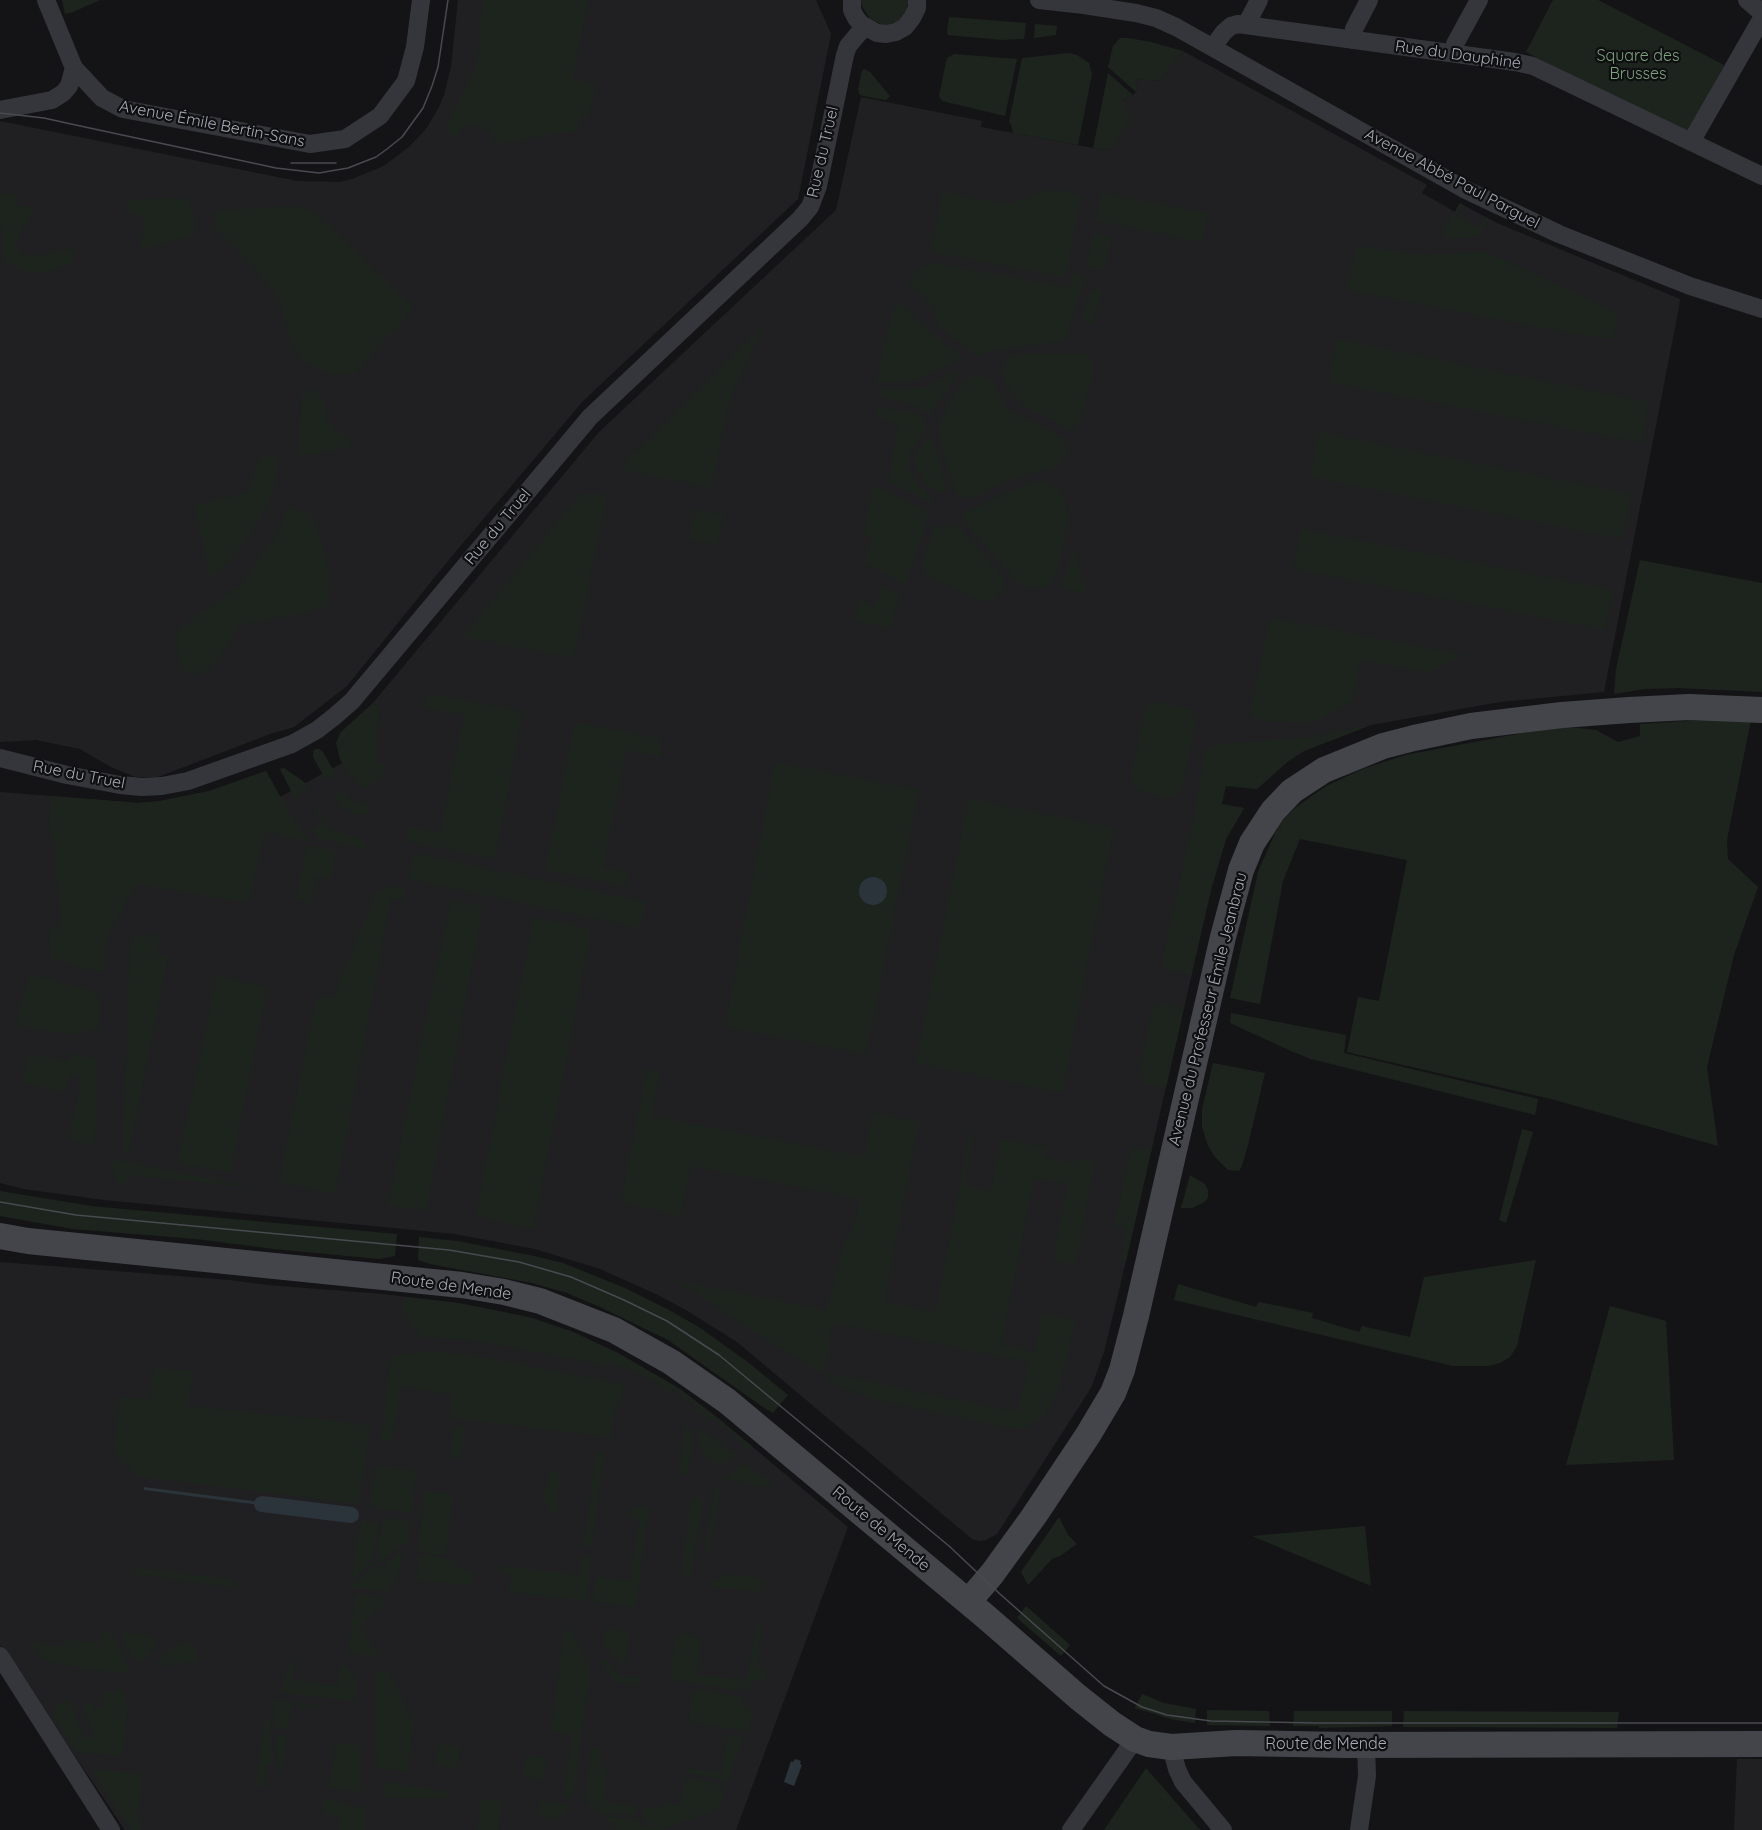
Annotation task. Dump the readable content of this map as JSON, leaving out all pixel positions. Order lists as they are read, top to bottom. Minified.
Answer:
{"streets":{"main road":["Avenue du Professeur Émile Jeanbrau","Route de Mende"],"street":["Rue du Dauphiné","Avenue Émile Bertin-Sans","Rue du Truel","Avenue Abbé Paul Parguel"]},"crossings":[["Avenue du Professeur Émile Jeanbrau","Route de Mende"]],"parks":["Square des Brusses"]}
